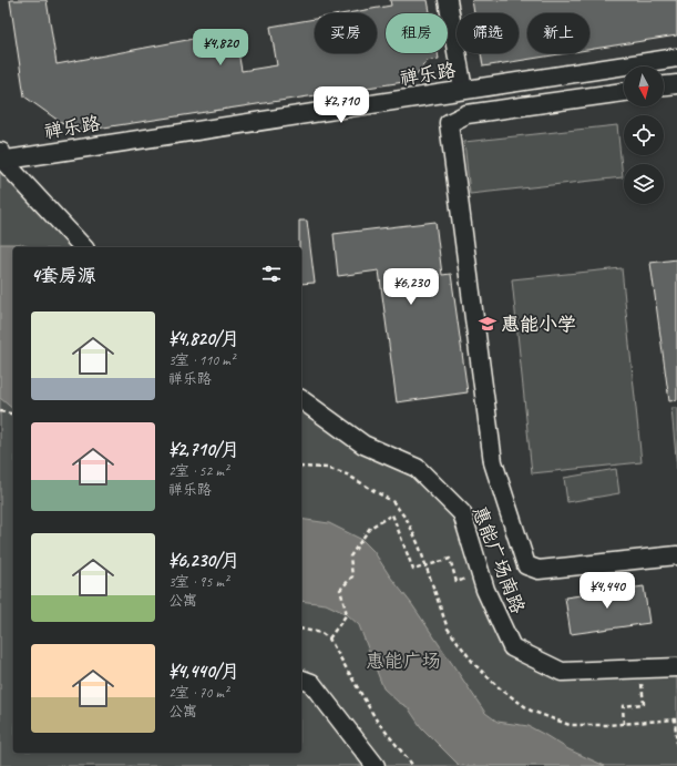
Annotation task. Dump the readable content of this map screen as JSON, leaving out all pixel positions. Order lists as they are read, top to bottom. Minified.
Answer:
{"streets":{"street":["禅乐路","惠能广场南路"]},"parks":["惠能广场"],"places":{"school or university":["惠能小学"]},"north":"bottom","page":{"chip":["买房","租房","筛选","新上"],"price":["¥4,820","¥2,710","¥6,230","¥4,440"],"heading":"4套房源","list":[{"name":"¥4,820/月","note":"3室 · 110 m² · 禅乐路"},{"name":"¥2,710/月","note":"2室 · 52 m² · 禅乐路"},{"name":"¥6,230/月","note":"3室 · 95 m² · 公寓"},{"name":"¥4,440/月","note":"2室 · 70 m² · 公寓"}]}}
